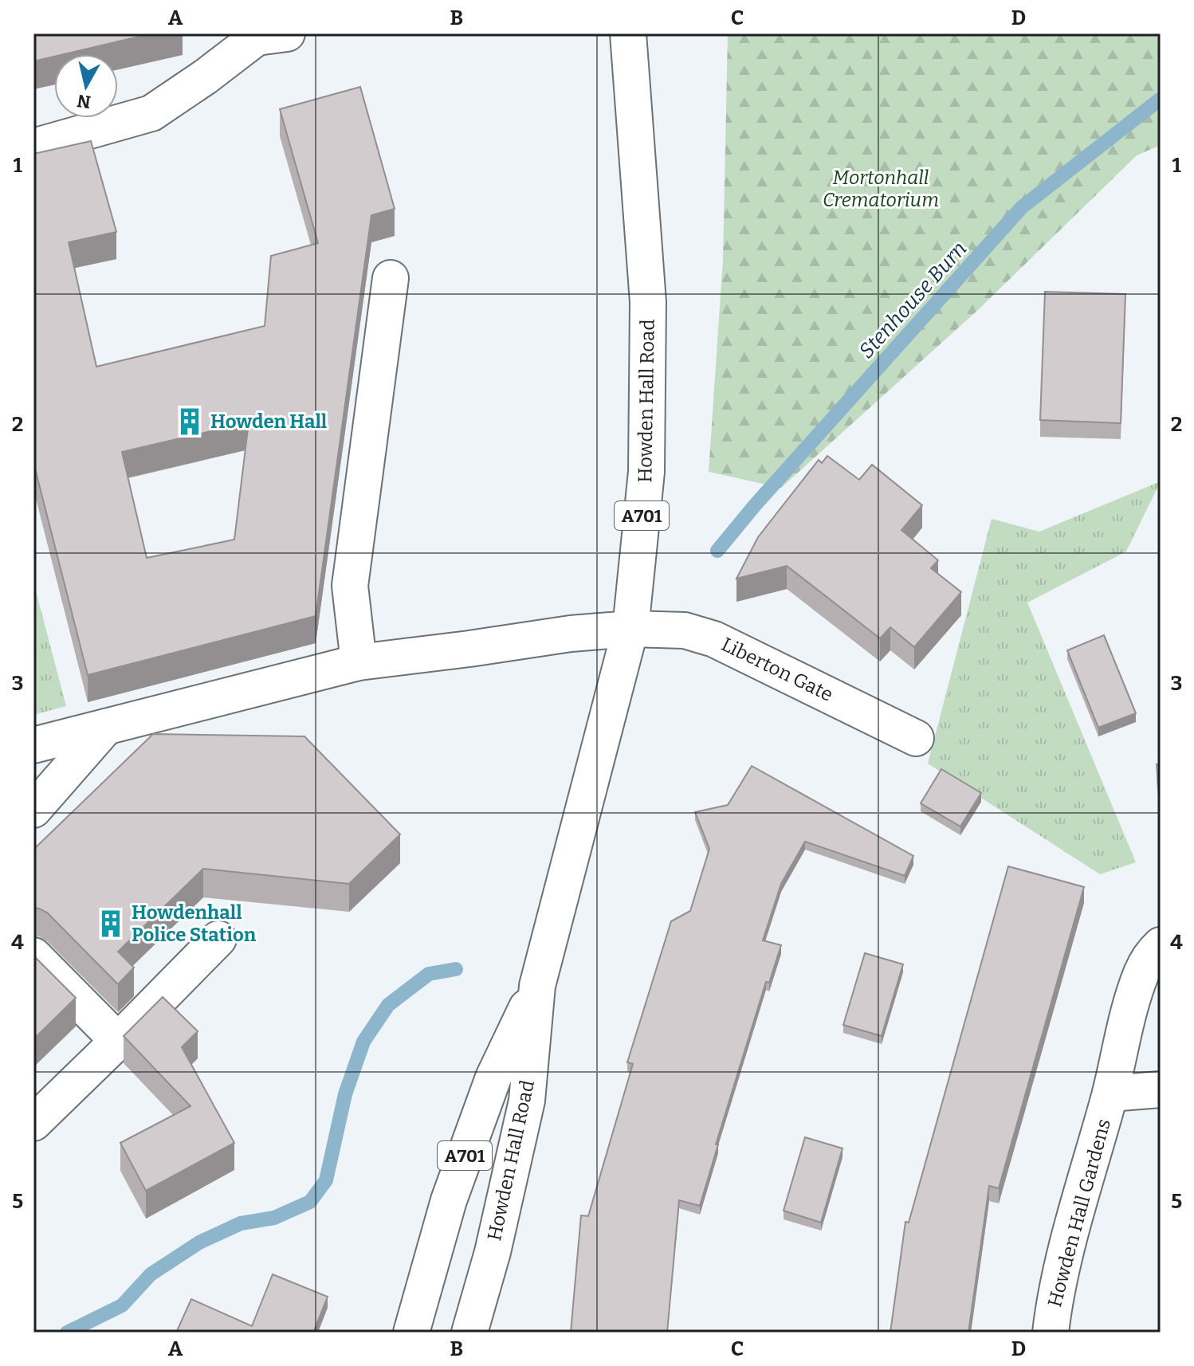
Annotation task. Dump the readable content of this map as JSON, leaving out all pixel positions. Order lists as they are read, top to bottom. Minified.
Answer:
{"streets":{"main road":["Howden Hall Road","A701","Liberton Gate","Howden Hall Gardens"]},"crossings":[["Howden Hall Road","Liberton Gate"]],"water":["Stenhouse Burn"],"parks":["Mortonhall Crematorium"],"places":{"building":["Howden Hall","Howdenhall Police Station"]},"north":"bottom","grid":{"columns":["A","B","C","D"],"rows":["1","2","3","4","5"]}}
